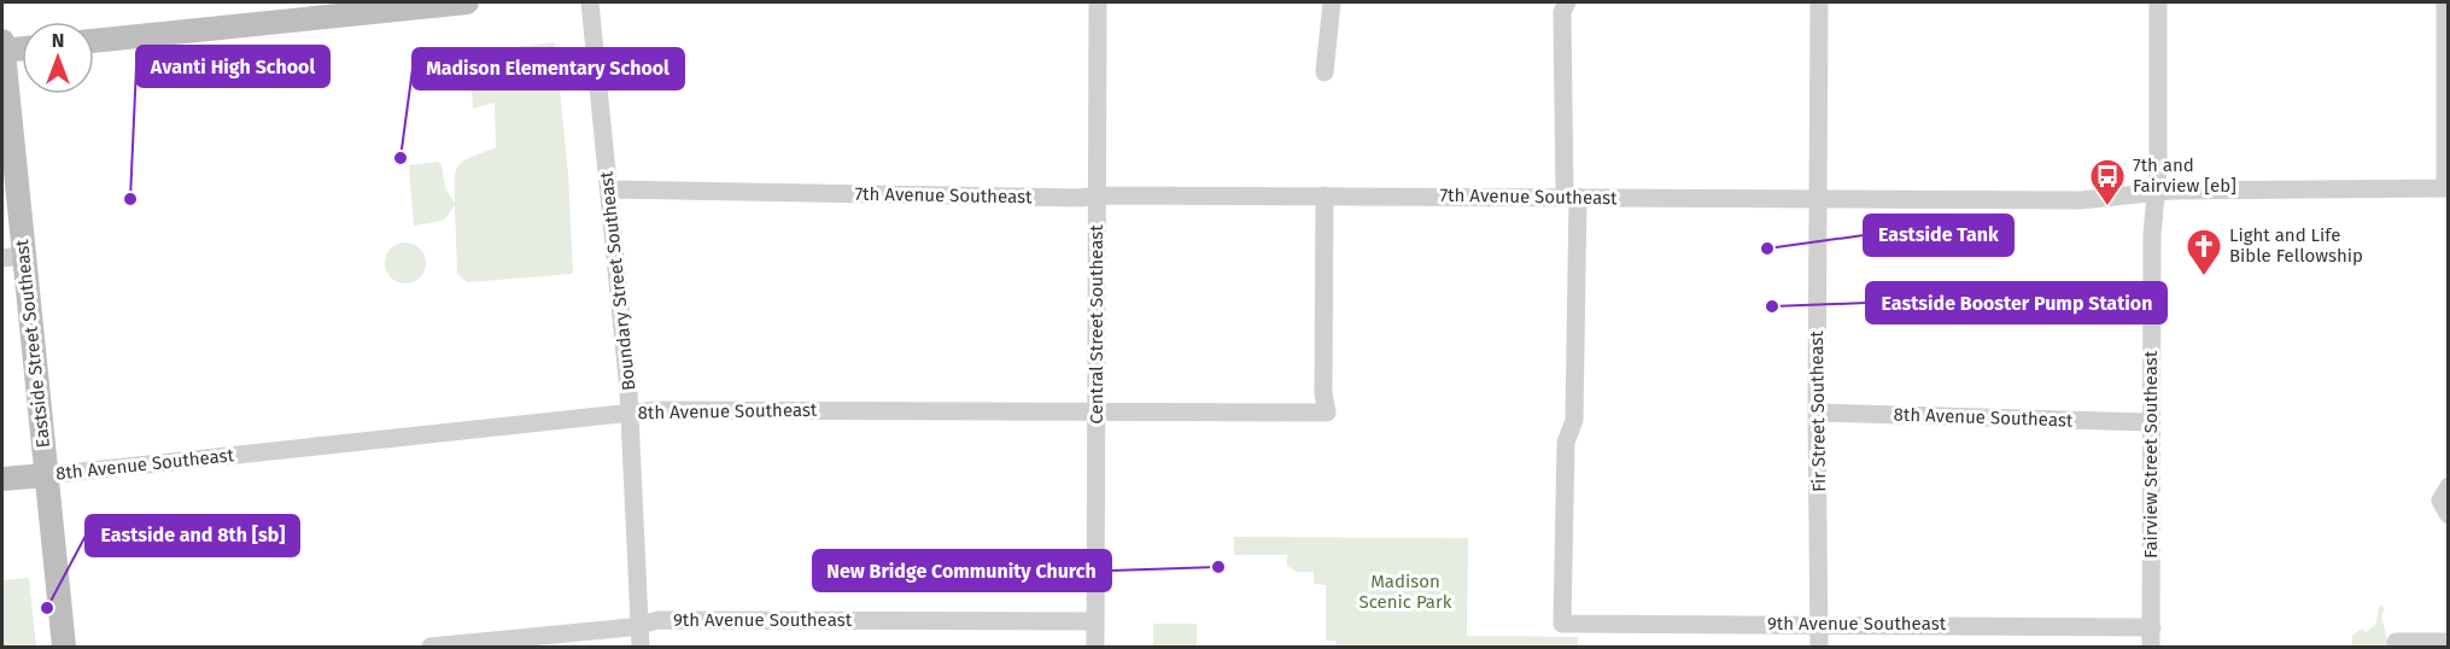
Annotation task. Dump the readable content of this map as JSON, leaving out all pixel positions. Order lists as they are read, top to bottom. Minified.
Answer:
{"streets":{"street":["7th Avenue Southeast","Boundary Street Southeast","Central Street Southeast","Eastside Street Southeast","8th Avenue Southeast","Fir Street Southeast","Fairview Street Southeast","9th Avenue Southeast"]},"crossings":[["7th Avenue Southeast","Boundary Street Southeast"],["7th Avenue Southeast","Central Street Southeast"],["7th Avenue Southeast","8th Avenue Southeast"],["7th Avenue Southeast","Fir Street Southeast"],["7th Avenue Southeast","Fairview Street Southeast"],["7th Avenue Southeast","9th Avenue Southeast"],["Boundary Street Southeast","8th Avenue Southeast"],["Boundary Street Southeast","9th Avenue Southeast"],["Central Street Southeast","8th Avenue Southeast"],["Central Street Southeast","9th Avenue Southeast"],["Eastside Street Southeast","8th Avenue Southeast"],["8th Avenue Southeast","Fir Street Southeast"],["8th Avenue Southeast","Fairview Street Southeast"],["Fir Street Southeast","9th Avenue Southeast"],["Fairview Street Southeast","9th Avenue Southeast"]],"parks":["Madison Scenic Park"],"places":{"other":["Madison Elementary School","Avanti High School","Eastside Tank","Eastside Booster Pump Station","New Bridge Community Church","Eastside and 8th [sb]"],"bus stop":["7th and Fairview [eb]"],"church":["Light and Life Bible Fellowship"]},"north":"top"}
